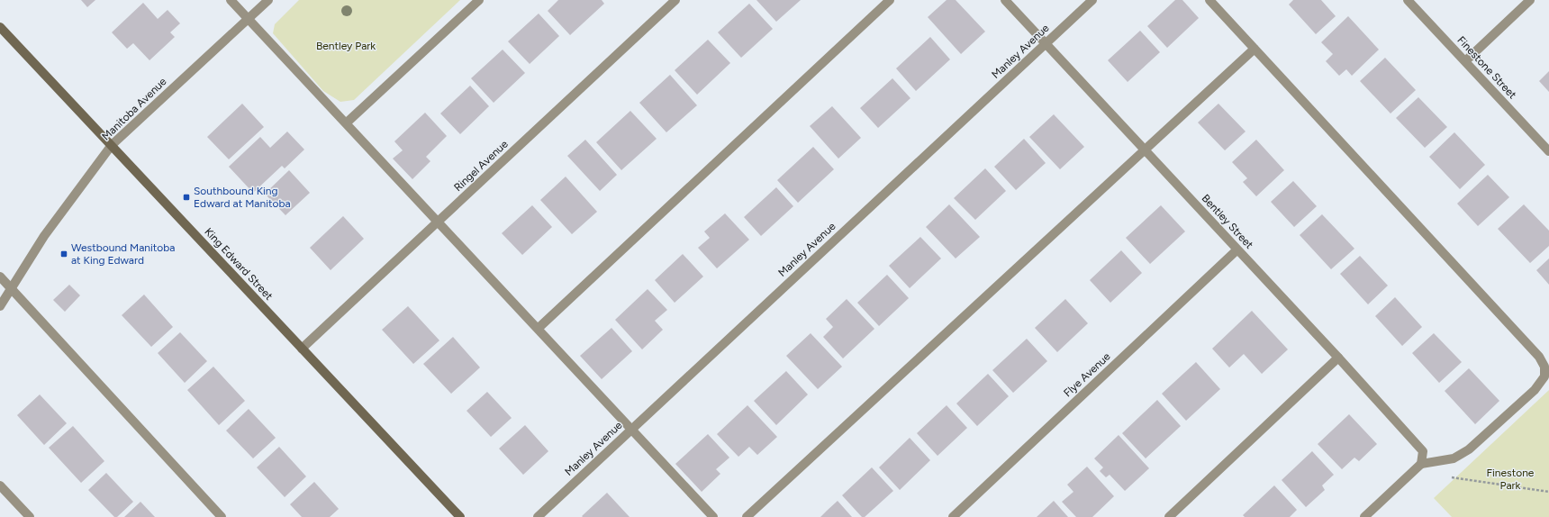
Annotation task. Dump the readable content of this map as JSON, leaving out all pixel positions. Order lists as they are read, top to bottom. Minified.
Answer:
{"streets":{"street":["Manley Avenue","Finestone Street","Manitoba Avenue","Ringel Avenue","Bentley Street","King Edward Street","Flye Avenue"]},"crossings":[["Manley Avenue","Bentley Street"],["Manitoba Avenue","King Edward Street"],["Ringel Avenue","King Edward Street"],["Bentley Street","Flye Avenue"]],"parks":["Bentley Park","Finestone Park"],"places":{"transit":["Southbound King Edward at Manitoba","Westbound Manitoba at King Edward"]}}
